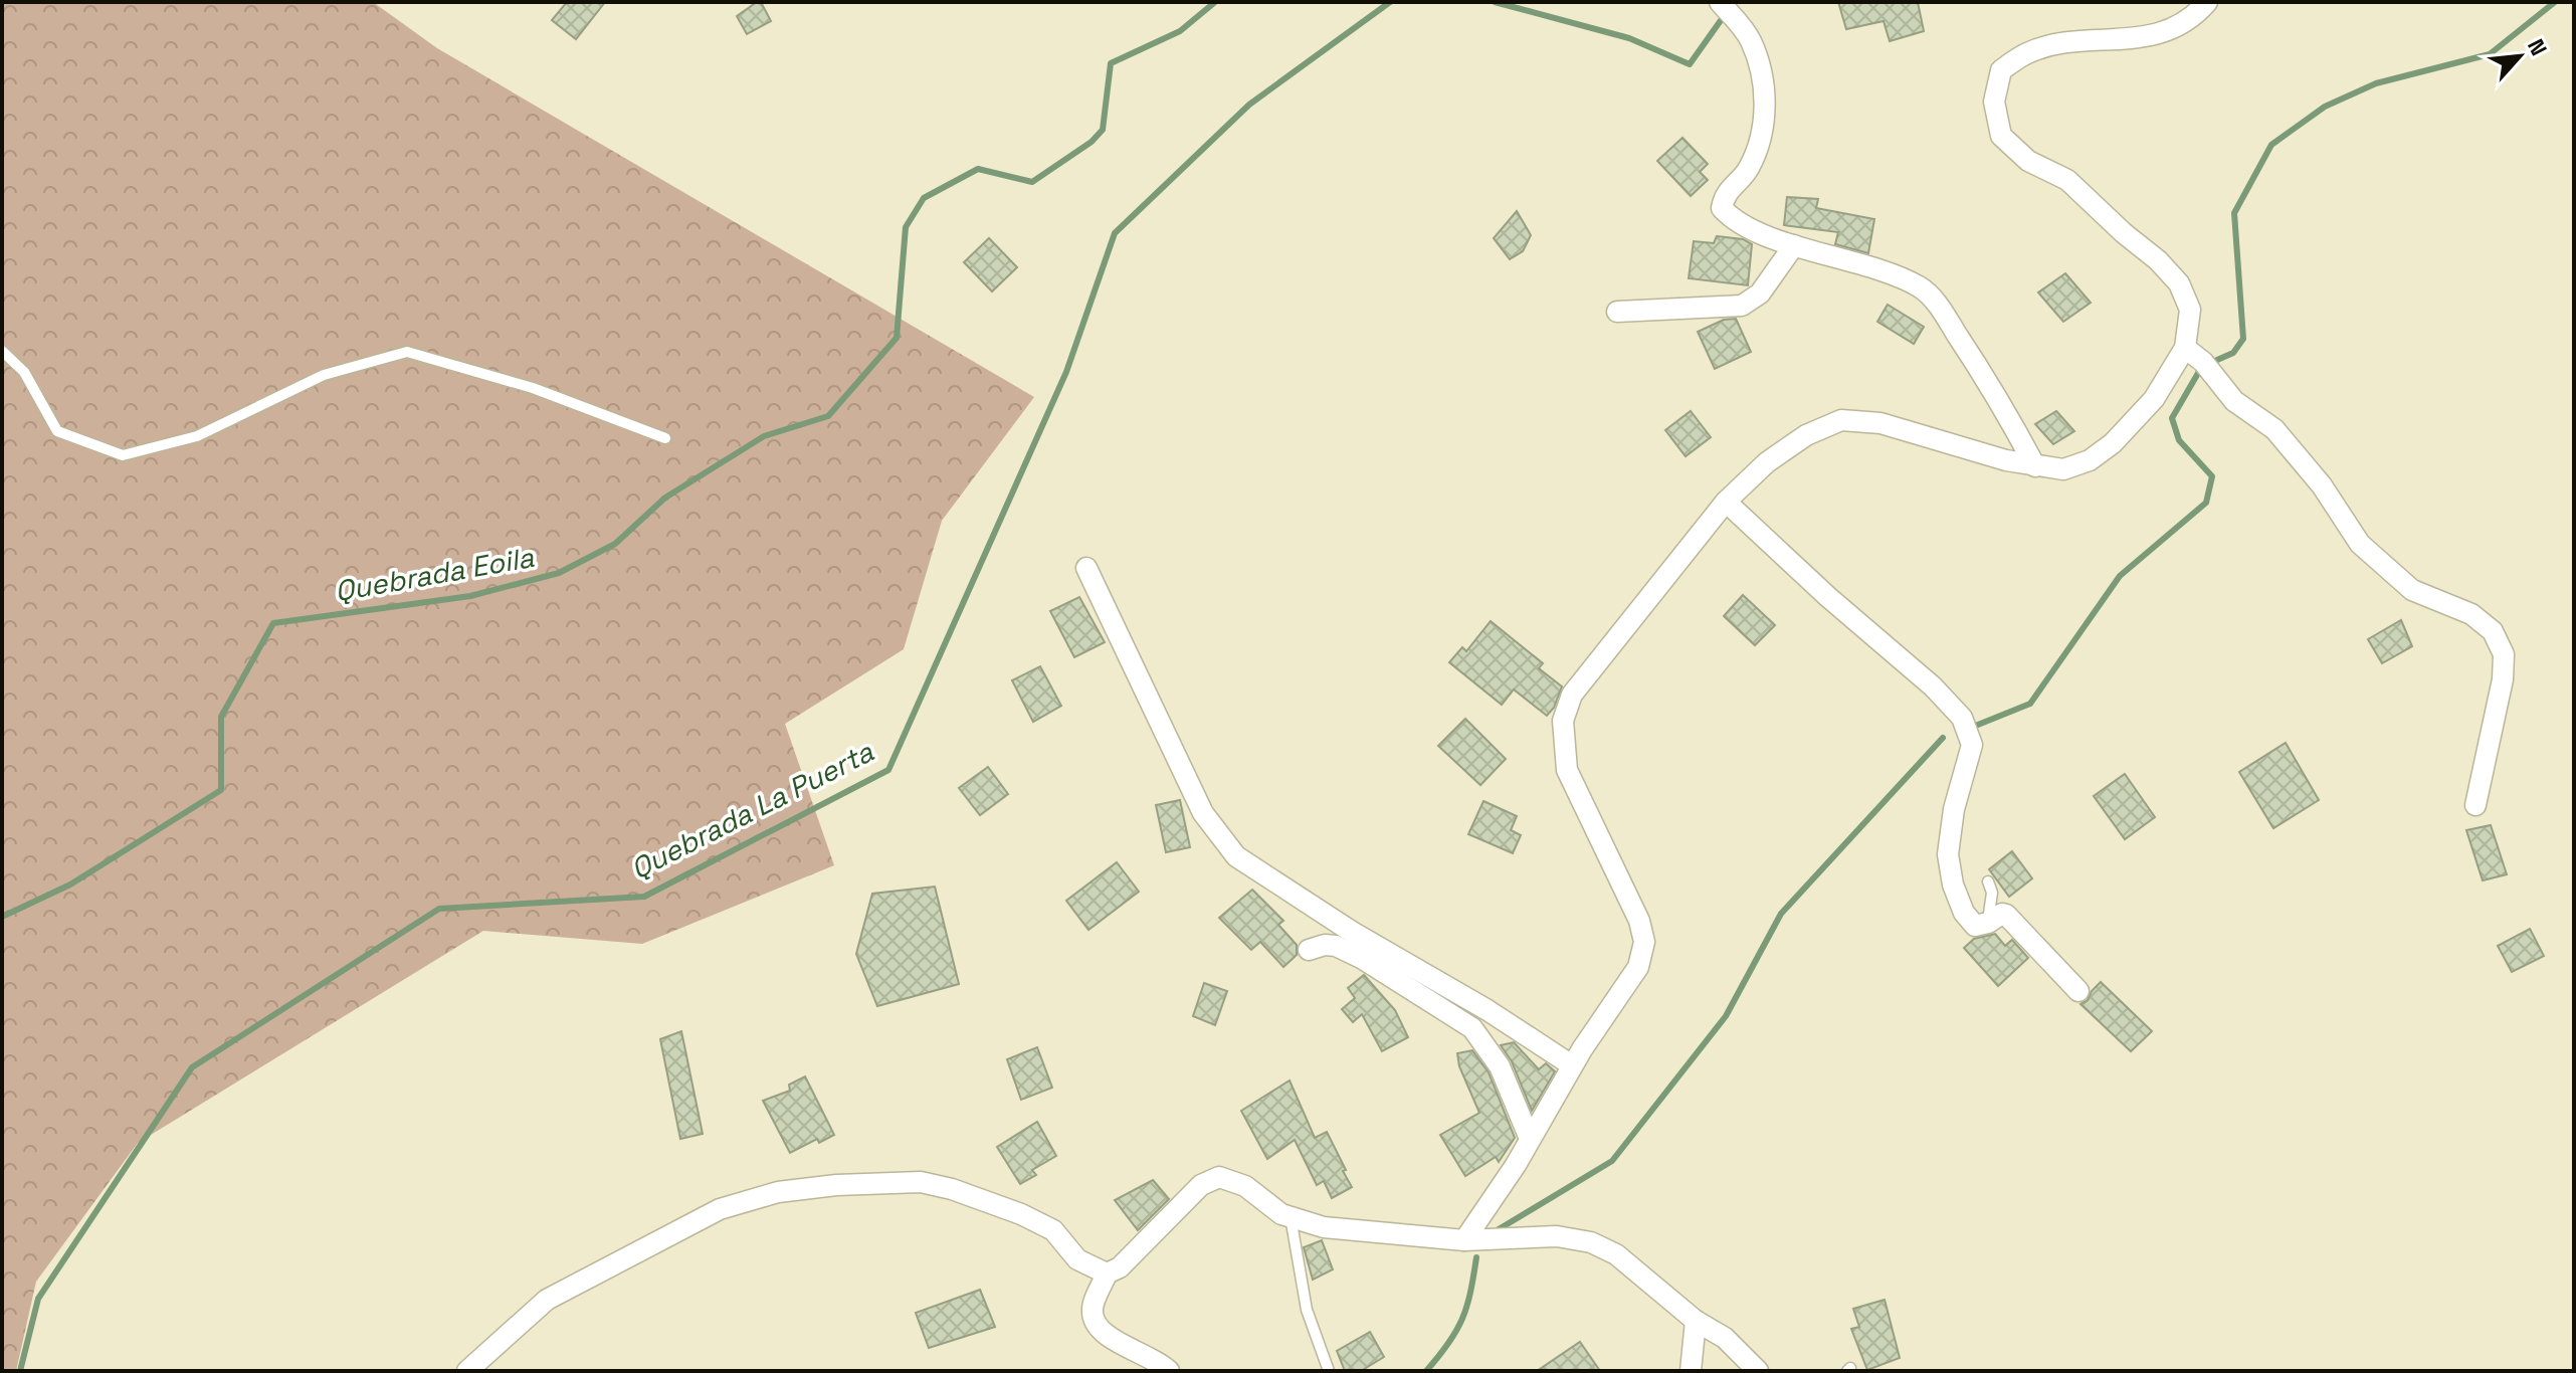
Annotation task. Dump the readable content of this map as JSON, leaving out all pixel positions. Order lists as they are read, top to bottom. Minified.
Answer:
{"water":["Quebrada Eoila","Quebrada La Puerta"],"north":"top right"}
